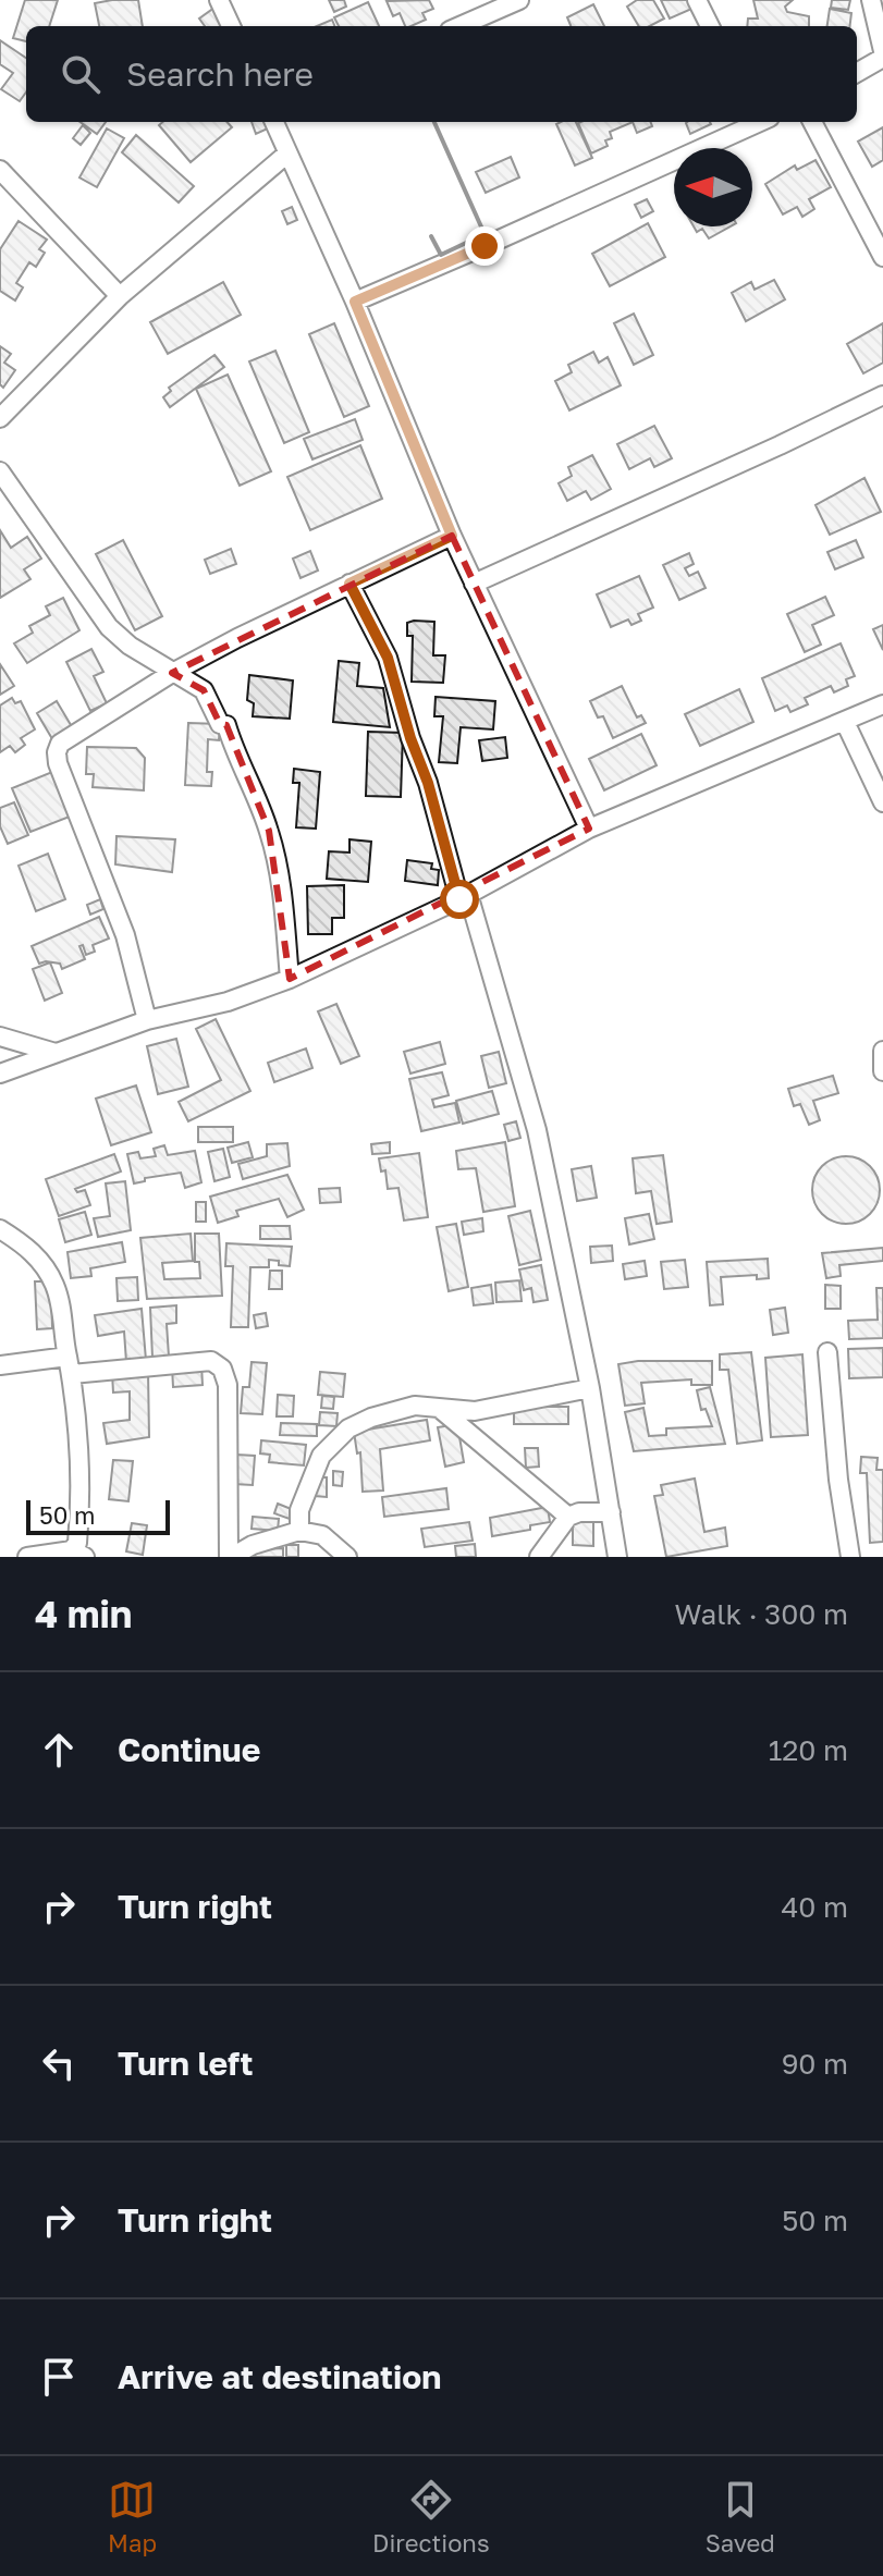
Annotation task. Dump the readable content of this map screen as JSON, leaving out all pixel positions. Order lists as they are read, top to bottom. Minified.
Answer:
{"scale_bar":"50 m","north":"left","page":{"search":"Search here","scale":"50 m","heading":["4 min","Walk · 300 m"],"list":[["Continue","120 m"],["Turn right","40 m"],["Turn left","90 m"],["Turn right","50 m"],"Arrive at destination"],"nav":["Map","Directions","Saved"]}}
